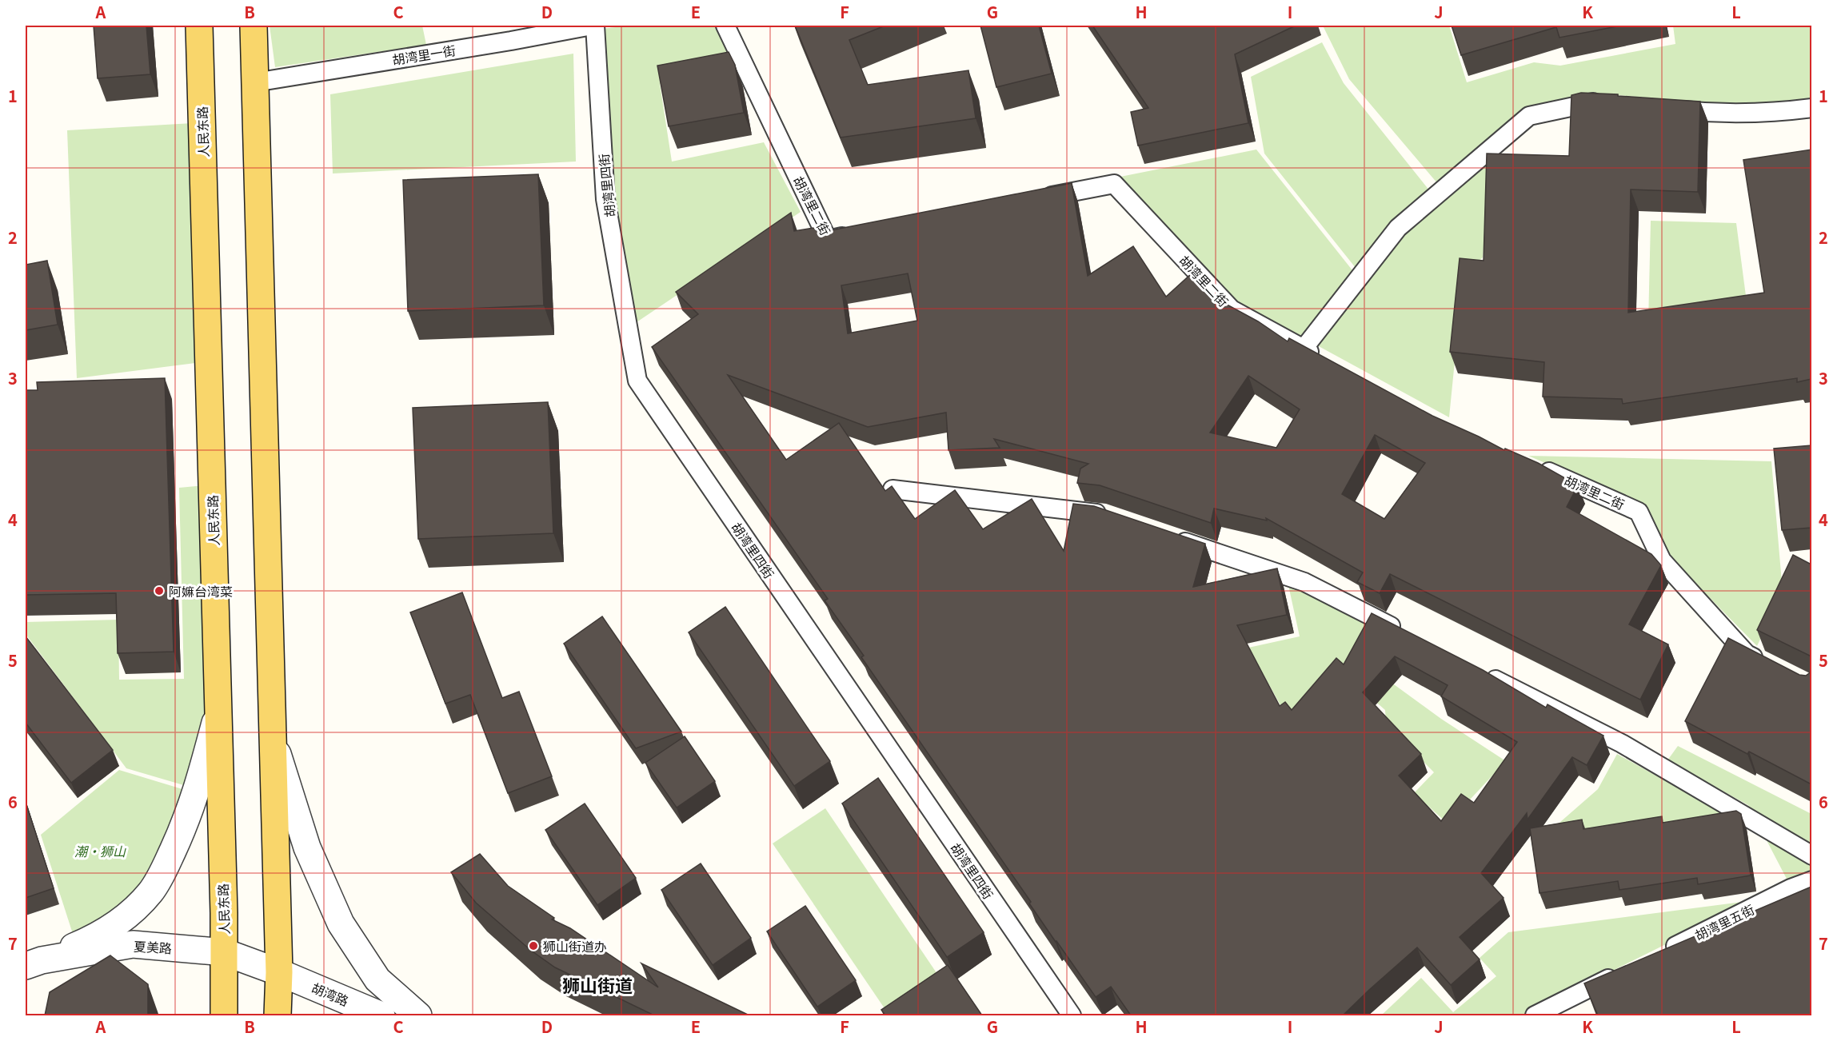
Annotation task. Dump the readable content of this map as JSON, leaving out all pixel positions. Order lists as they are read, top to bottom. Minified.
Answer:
{"streets":{"main road":["人民东路"],"street":["夏美路","胡湾路"],"lane":["胡湾里一街","胡湾里四街","胡湾里二街","胡湾里五街"]},"crossings":[["胡湾里一街","胡湾里四街"],["人民东路","夏美路"],["夏美路","胡湾路"]],"districts":["狮山街道"],"parks":["潮·狮山"],"places":["阿嫲台湾菜","狮山街道办"],"grid":{"columns":["A","B","C","D","E","F","G","H","I","J","K","L"],"rows":["1","2","3","4","5","6","7"]}}
